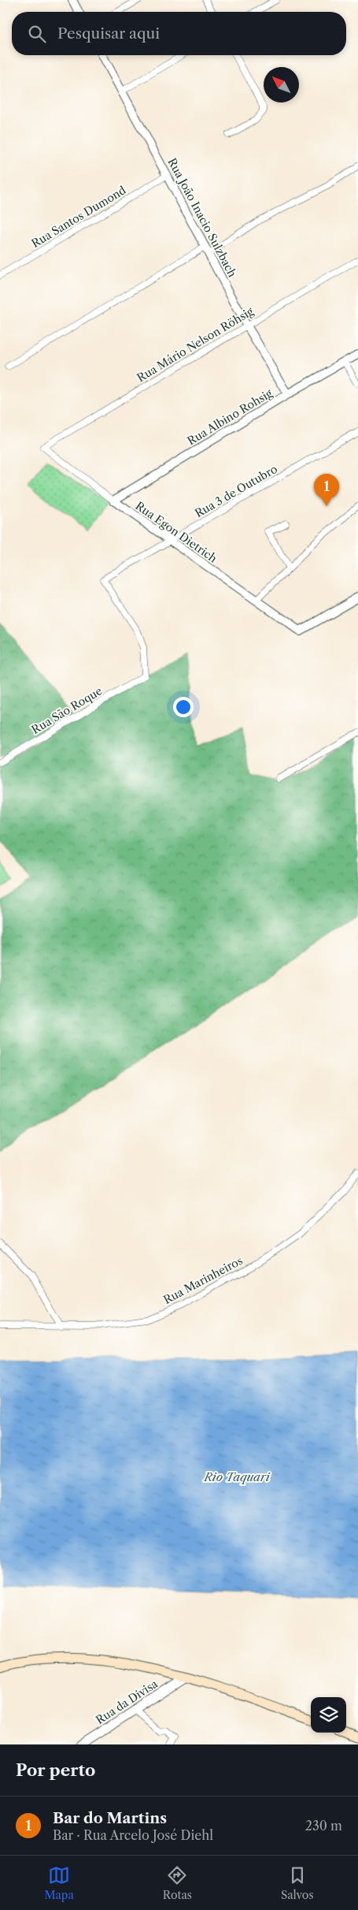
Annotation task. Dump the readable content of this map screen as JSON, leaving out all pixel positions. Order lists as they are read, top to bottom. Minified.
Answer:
{"streets":{"street":["Rua Santos Dumond","Rua João Inacio Sulzbach","Rua Mário Nelson Röhsig","Rua Albino Rohsig","Rua 3 de Outubro","Rua Egon Dietrich","Rua São Roque","Rua Marinheiros","Rua da Divisa"]},"crossings":[["Rua Santos Dumond","Rua João Inacio Sulzbach"],["Rua João Inacio Sulzbach","Rua Mário Nelson Röhsig"],["Rua João Inacio Sulzbach","Rua Albino Rohsig"],["Rua Mário Nelson Röhsig","Rua Egon Dietrich"],["Rua Albino Rohsig","Rua Egon Dietrich"],["Rua 3 de Outubro","Rua Egon Dietrich"],["Rua 3 de Outubro","Rua São Roque"]],"water":["Rio Taquari"],"north":"top left","page":{"search":"Pesquisar aqui","pins":"1","heading":"Por perto","list":[{"mark":"1","name":"Bar do Martins","note":"Bar · Rua Arcelo José Diehl","value":"230 m"}],"nav":["Mapa","Rotas","Salvos"]}}
